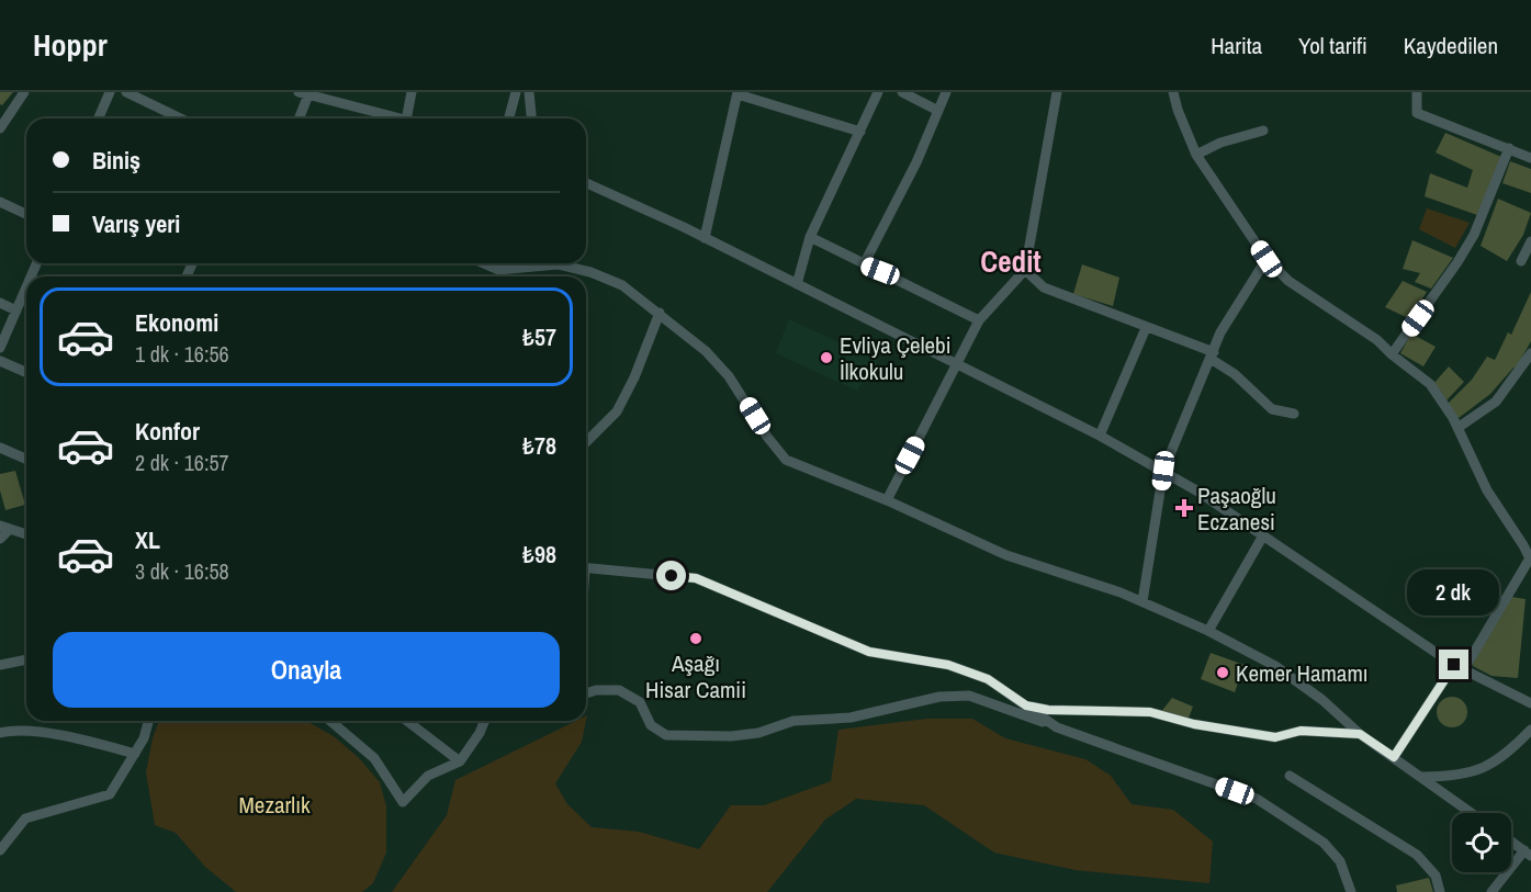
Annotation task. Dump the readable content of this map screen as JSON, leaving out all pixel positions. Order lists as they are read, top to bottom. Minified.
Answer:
{"districts":["Cedit"],"parks":["Mezarlık"],"places":{"other":["Evliya Çelebi İlkokulu","Aşağı Hisar Camii","Kemer Hamamı"],"health":["Paşaoğlu Eczanesi"]},"page":{"header":"Hoppr","nav":["Harita","Yol tarifi","Kaydedilen"],"banner":["Biniş","Varış yeri"],"list":[{"name":"Ekonomi","note":"1 dk · 16:56","value":"₺57"},{"name":"Konfor","note":"2 dk · 16:57","value":"₺78"},{"name":"XL","note":"3 dk · 16:58","value":"₺98"}],"bubble":"2 dk","buttons":"Onayla"}}
